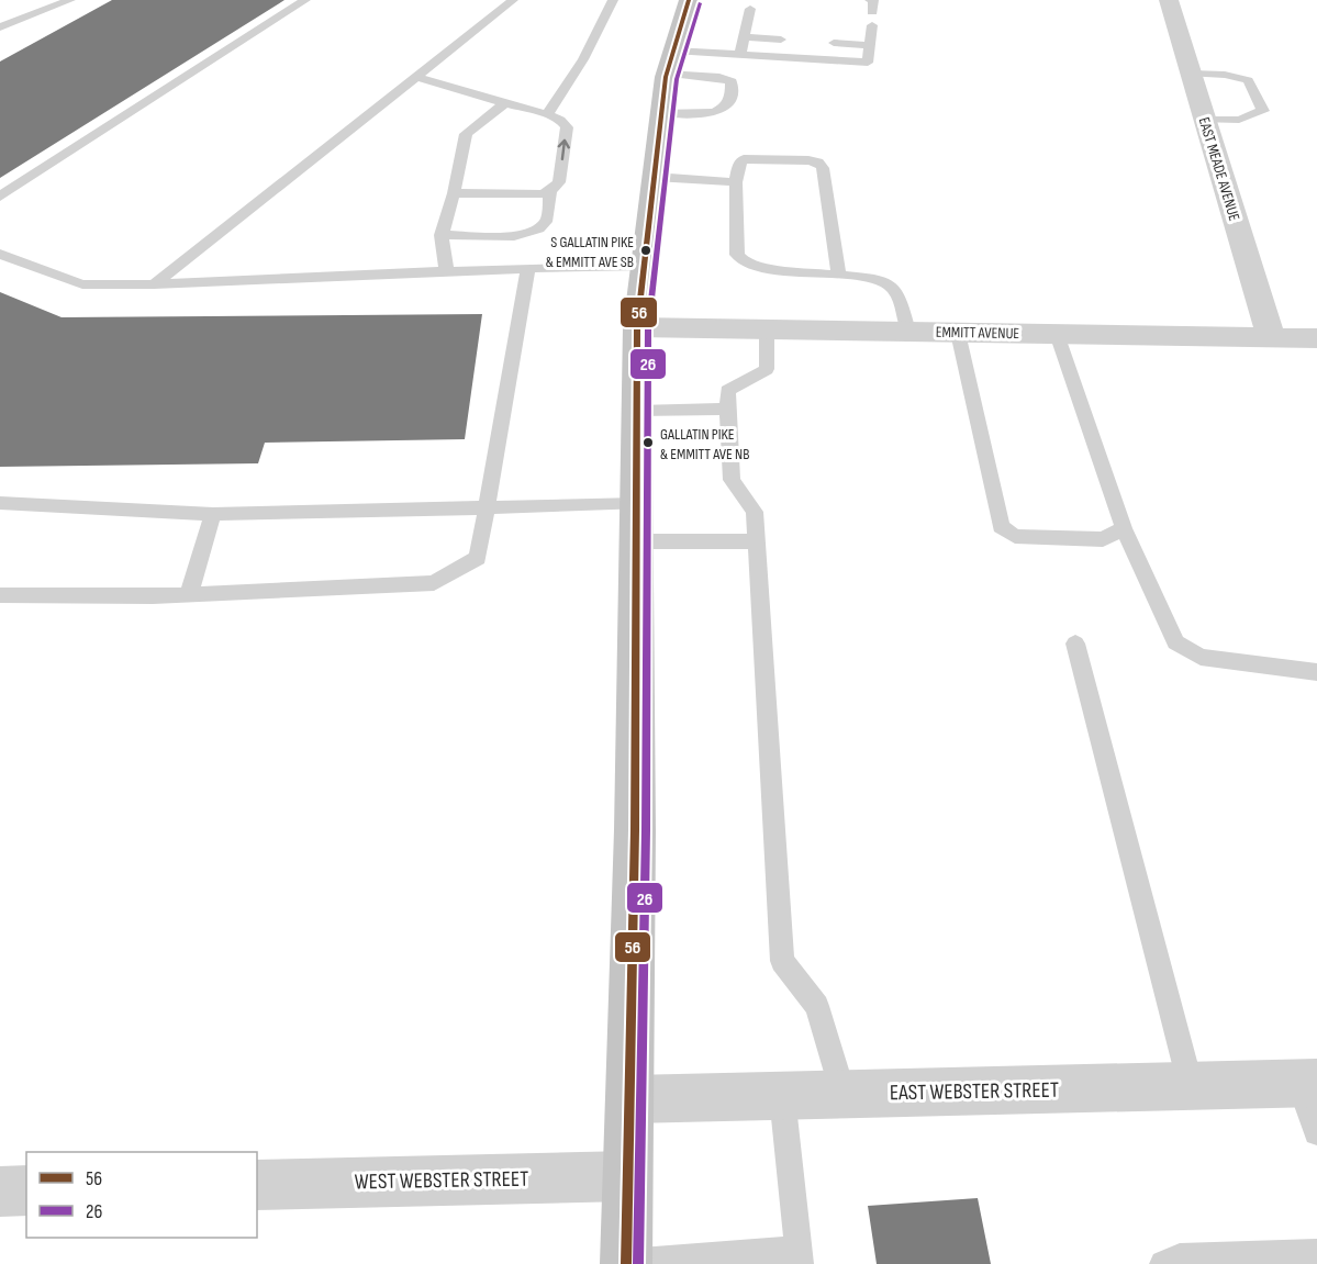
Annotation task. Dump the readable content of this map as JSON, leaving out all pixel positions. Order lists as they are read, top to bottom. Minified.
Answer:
{"streets":{"street":["EAST MEADE AVENUE","EMMITT AVENUE","EAST WEBSTER STREET","WEST WEBSTER STREET"]},"crossings":[["EAST MEADE AVENUE","EMMITT AVENUE"]],"places":["S GALLATIN PIKE & EMMITT AVE SB","GALLATIN PIKE & EMMITT AVE NB"],"lines":["transit line 56","transit line 26"],"legend":["56","26"]}
